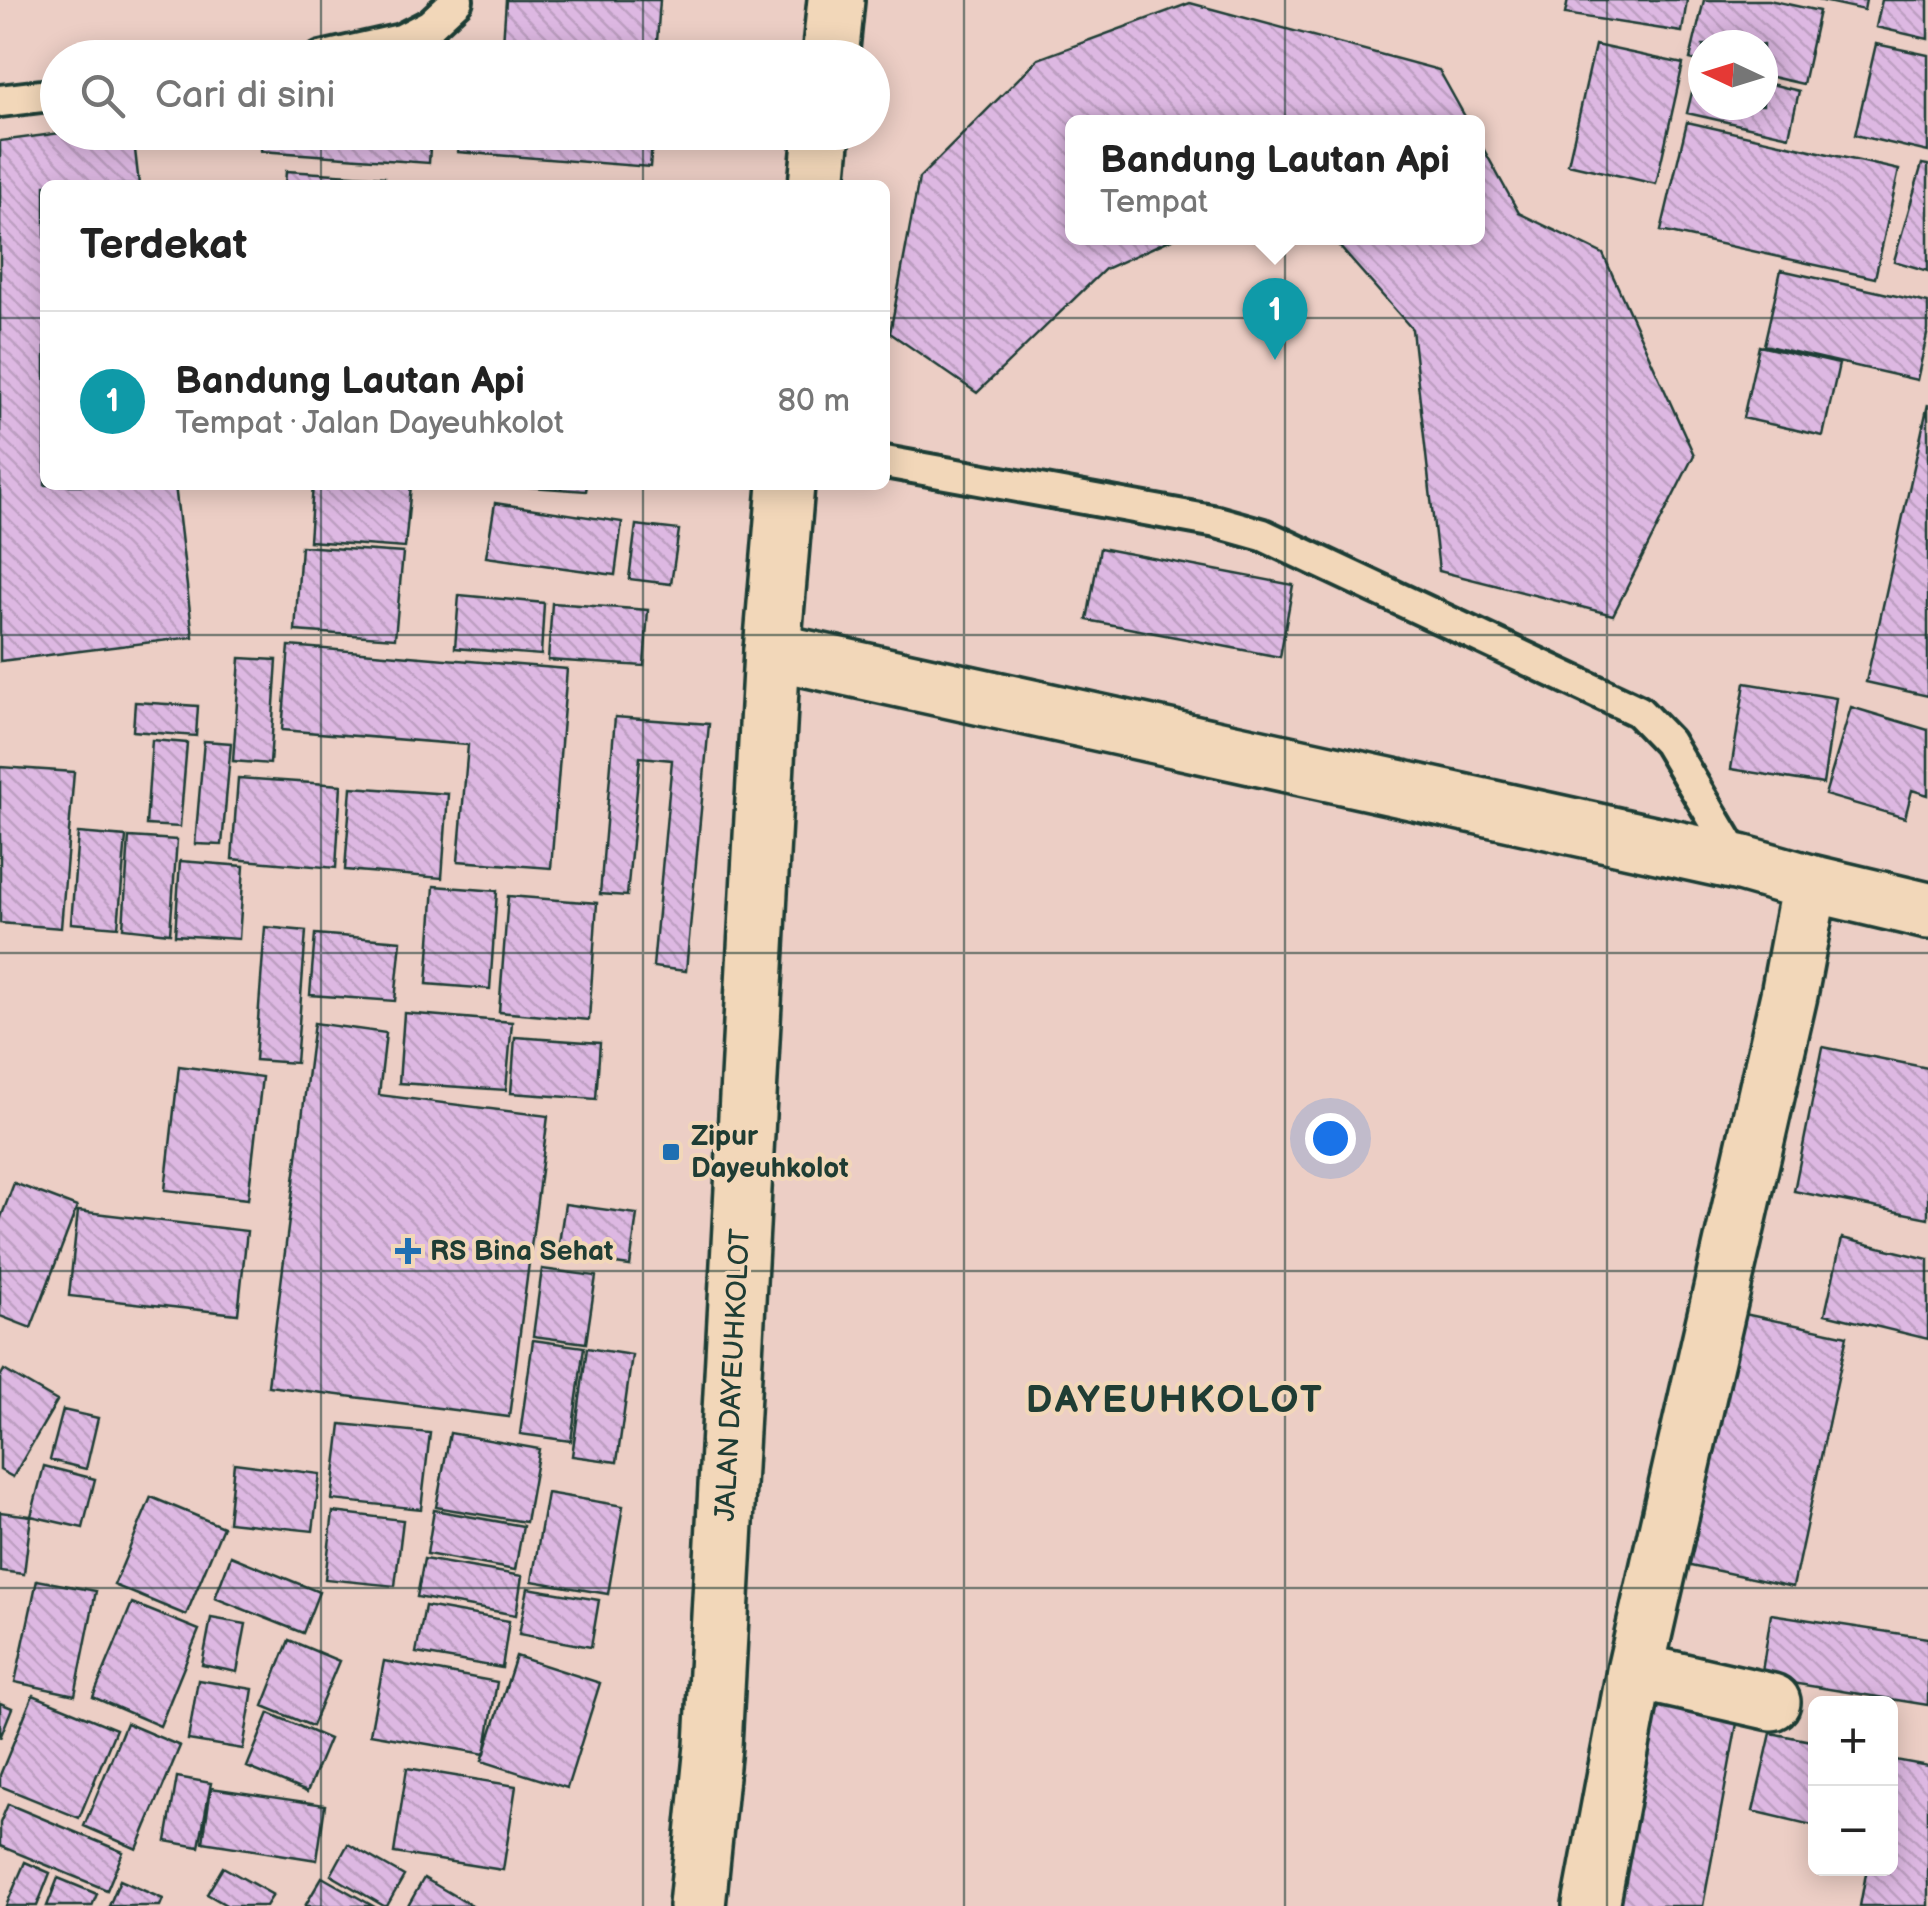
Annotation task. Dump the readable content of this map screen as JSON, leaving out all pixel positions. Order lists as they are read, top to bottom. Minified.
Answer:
{"streets":{"street":["JALAN DAYEUHKOLOT"]},"districts":["DAYEUHKOLOT"],"places":{"transit":["Zipur Dayeuhkolot"],"health":["RS Bina Sehat"]},"north":"left","page":{"search":"Cari di sini","popup":["Bandung Lautan Api","Tempat"],"heading":"Terdekat","pins":"1","list":[{"mark":"1","name":"Bandung Lautan Api","note":"Tempat · Jalan Dayeuhkolot","value":"80 m"}],"map_buttons":["+","−"]}}
